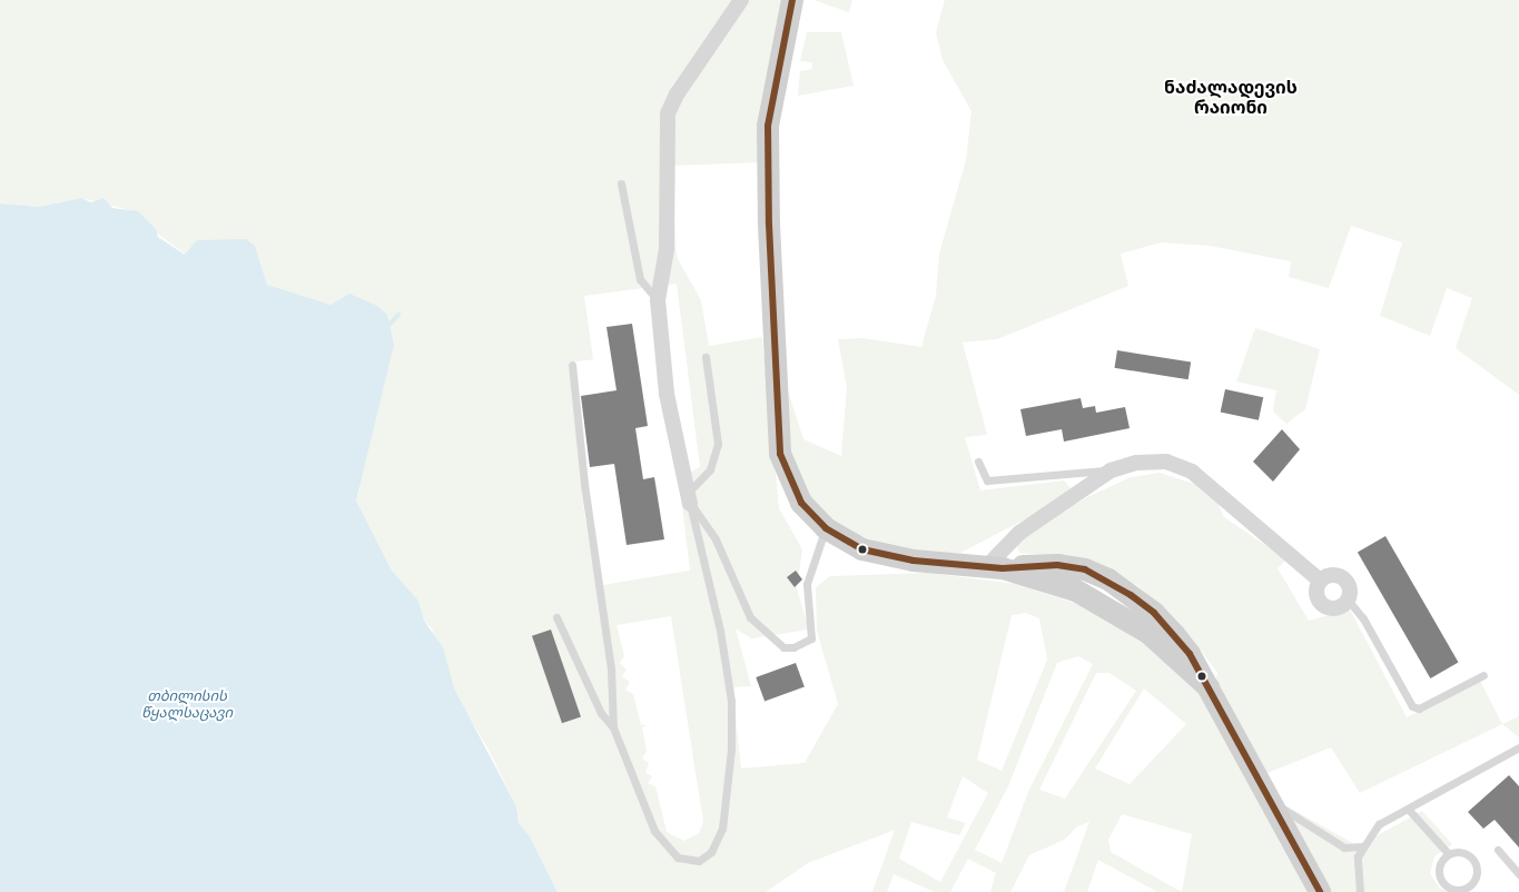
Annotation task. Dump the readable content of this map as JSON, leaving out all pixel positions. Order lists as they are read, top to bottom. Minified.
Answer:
{"districts":["ნაძალადევის რაიონი"],"water":["თბილისის წყალსაცავი"]}
